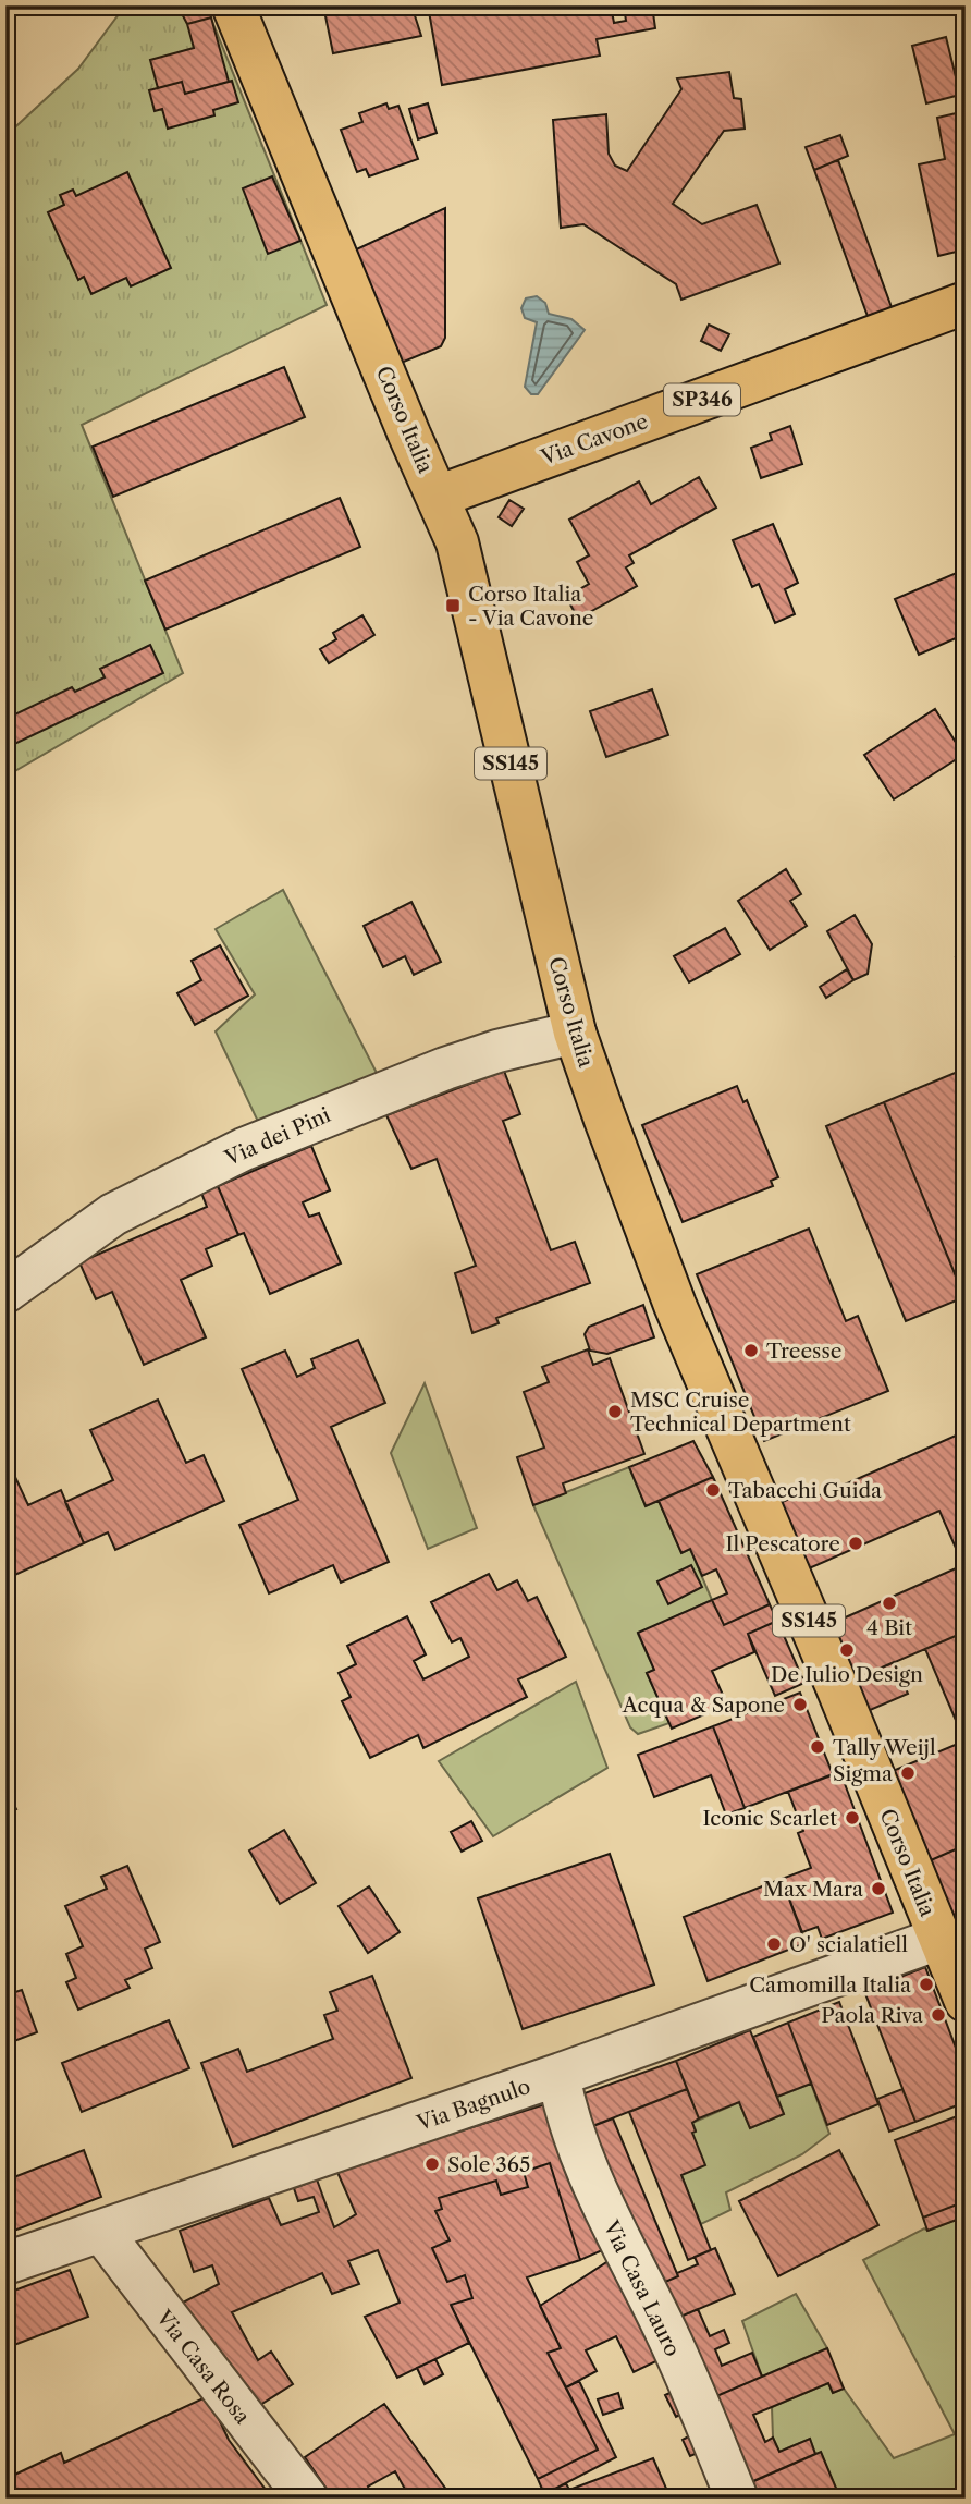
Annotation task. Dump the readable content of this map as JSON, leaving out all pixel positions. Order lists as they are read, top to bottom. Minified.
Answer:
{"streets":{"main road":["SP346","Corso Italia","Via Cavone","SS145"],"street":["Via dei Pini","Via Bagnulo","Via Casa Lauro","Via Casa Rosa"]},"crossings":[["Corso Italia","Via Cavone"],["Corso Italia","Via dei Pini"],["Corso Italia","Via Bagnulo"],["Via Bagnulo","Via Casa Lauro"],["Via Bagnulo","Via Casa Rosa"]],"places":{"transit":["Corso Italia - Via Cavone"],"other":["Treesse","MSC Cruise Technical Department","Tabacchi Guida","Il Pescatore","4 Bit","De Iulio Design","Acqua & Sapone","Tally Weijl","Sigma","Iconic Scarlet","Max Mara","O' scialatiell","Camomilla Italia","Paola Riva","Sole 365"]}}
